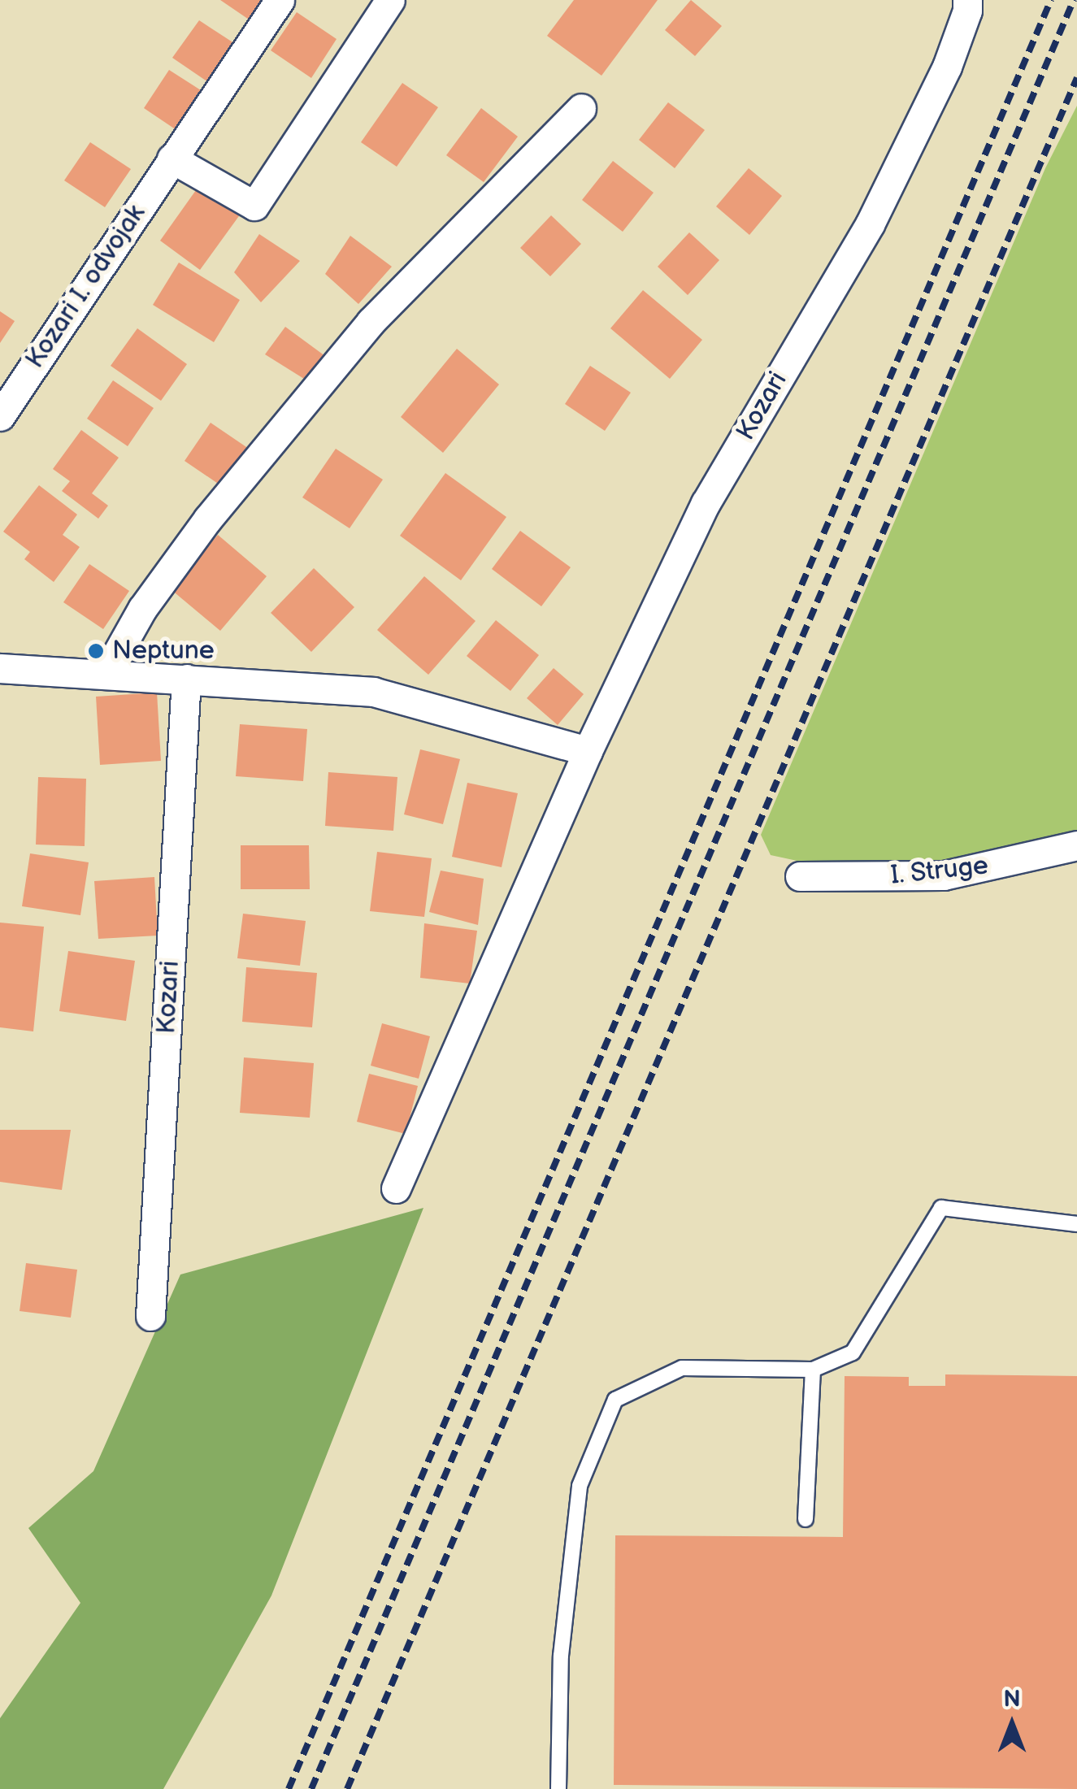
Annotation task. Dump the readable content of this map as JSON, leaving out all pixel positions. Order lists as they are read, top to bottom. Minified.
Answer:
{"streets":{"street":["Kozari I. odvojak","Kozari","I. Struge"]},"places":["Neptune"],"north":"top"}
